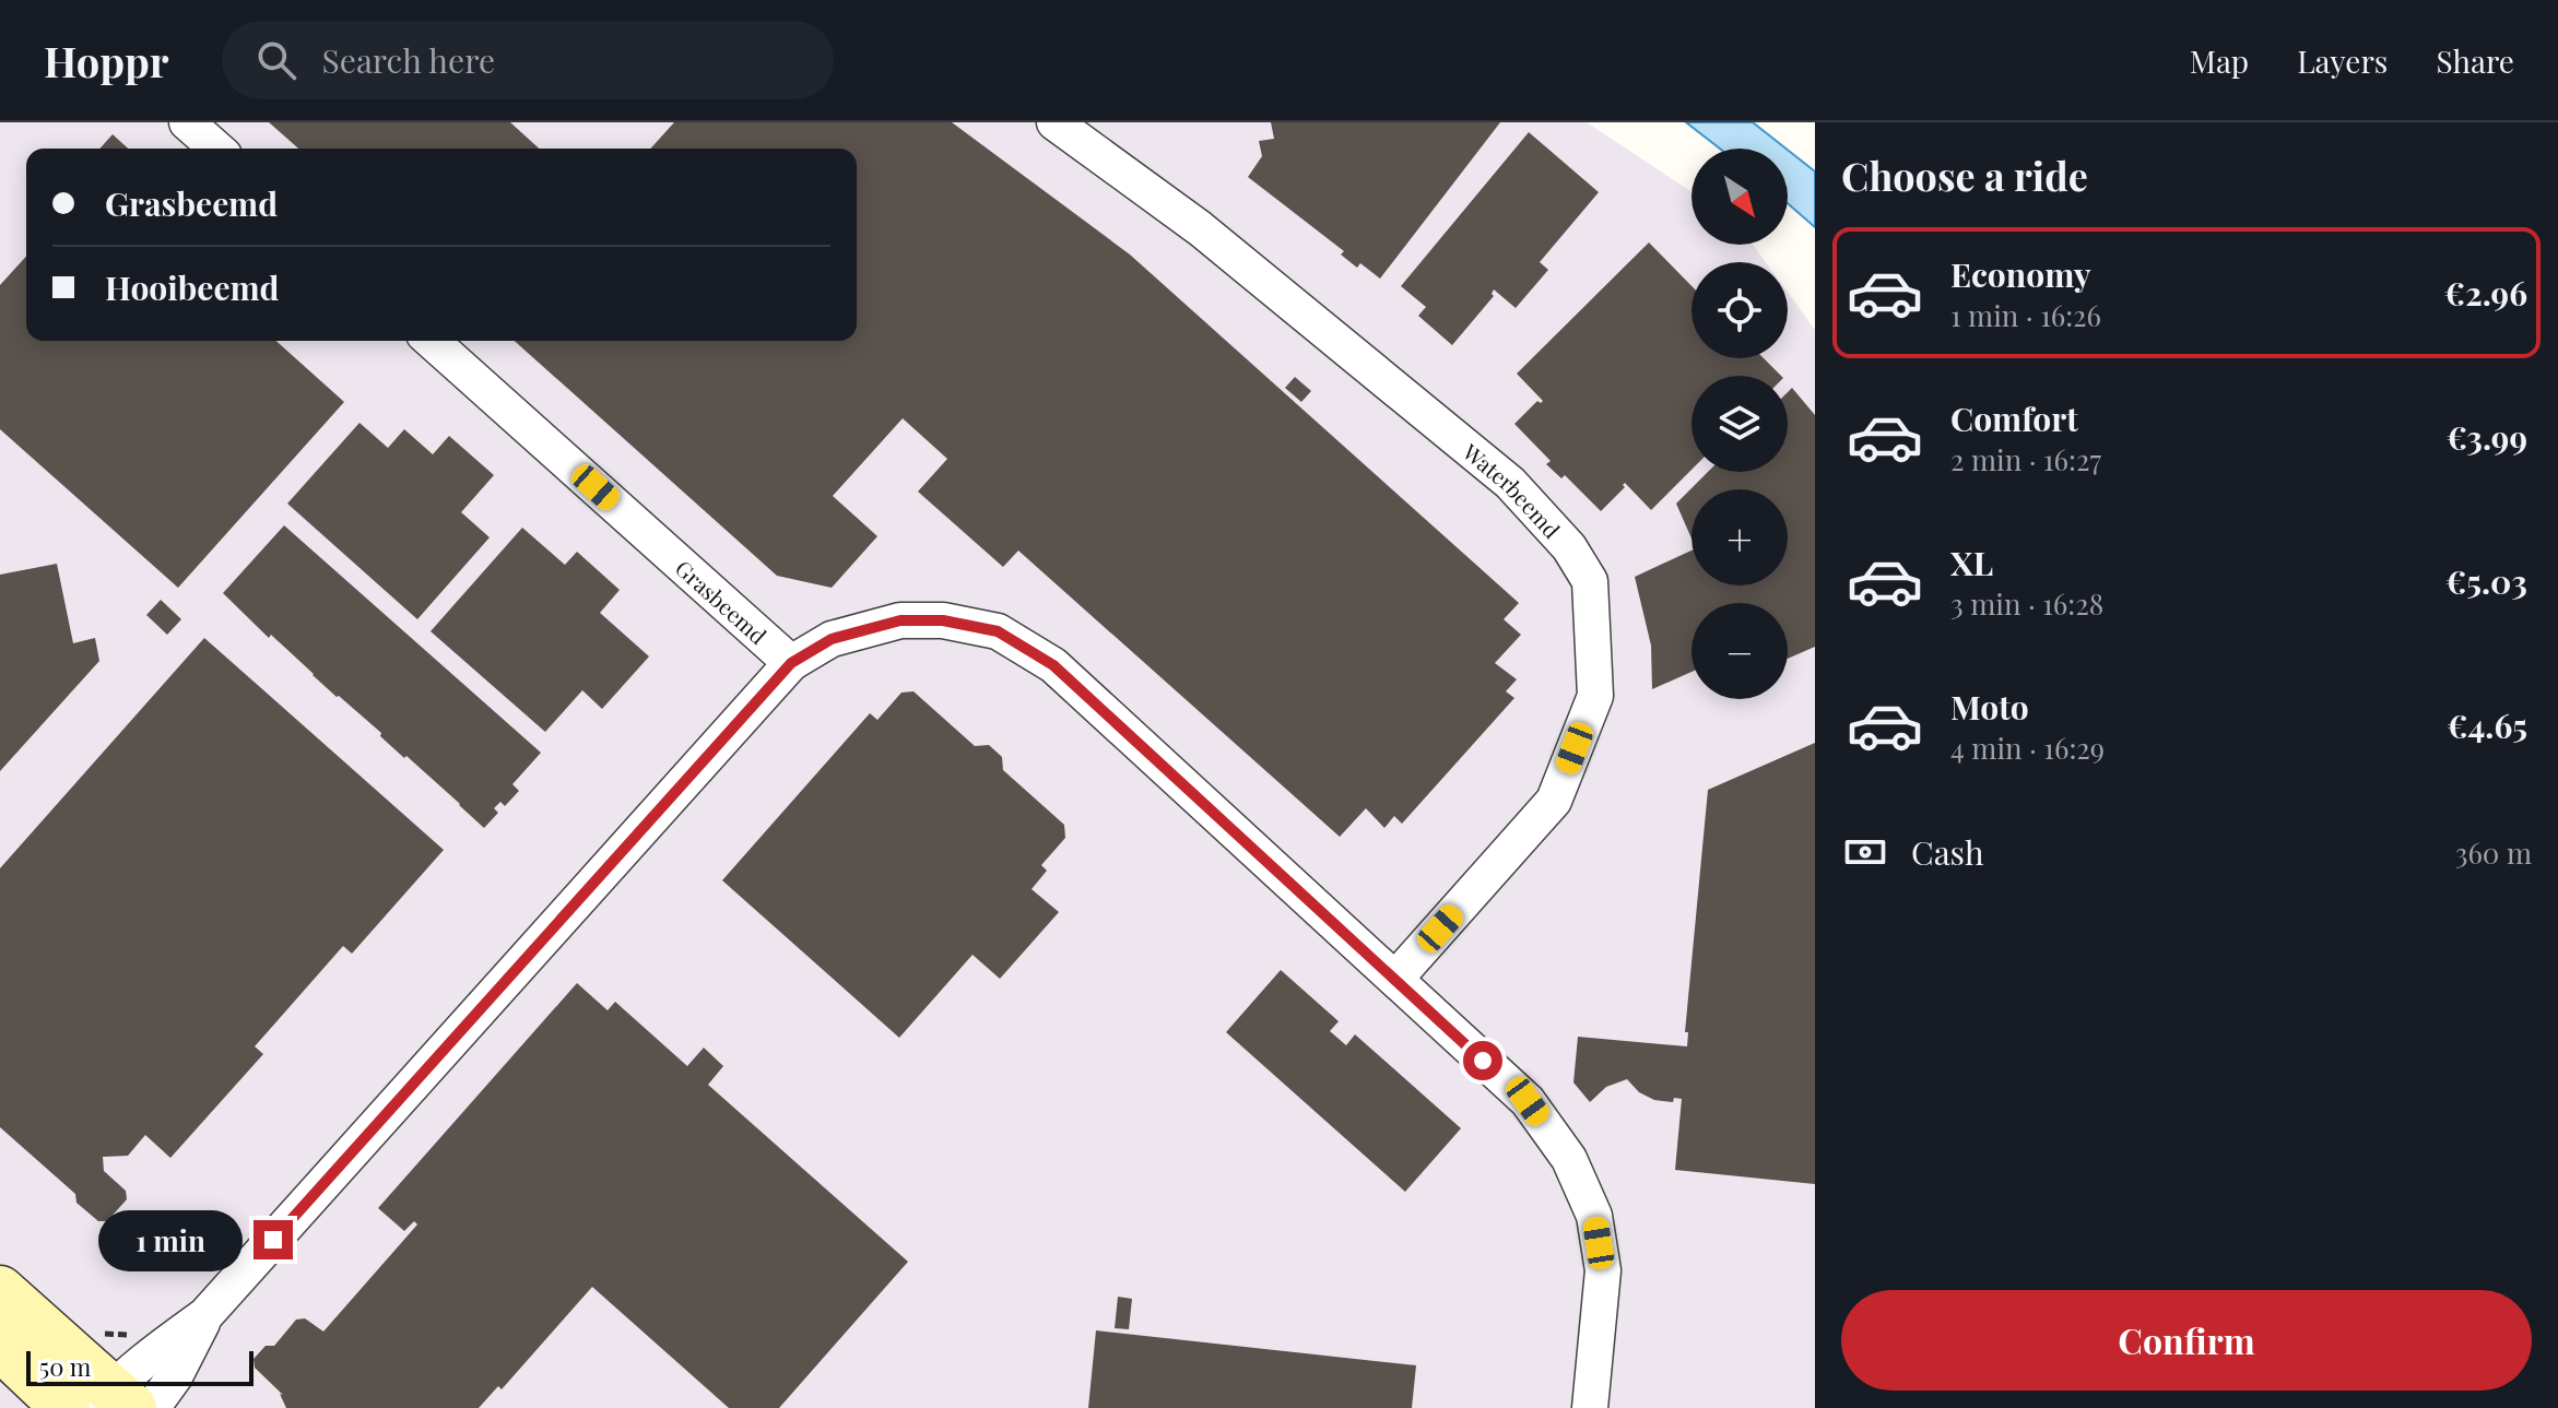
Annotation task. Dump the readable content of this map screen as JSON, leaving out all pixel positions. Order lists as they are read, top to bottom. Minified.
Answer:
{"streets":{"street":["Waterbeemd","Grasbeemd"]},"scale_bar":"50 m","north":"bottom right","page":{"header":"Hoppr","search":"Search here","nav":["Map","Layers","Share"],"heading":"Choose a ride","map_buttons":["+","−"],"banner":["Grasbeemd","Hooibeemd"],"list":[{"name":"Economy","note":"1 min · 16:26","value":"€2.96"},{"name":"Comfort","note":"2 min · 16:27","value":"€3.99"},{"name":"XL","note":"3 min · 16:28","value":"€5.03"},{"name":"Moto","note":"4 min · 16:29","value":"€4.65"}],"pay":["Cash","360 m"],"bubble":"1 min","buttons":"Confirm","scale":"50 m"}}
